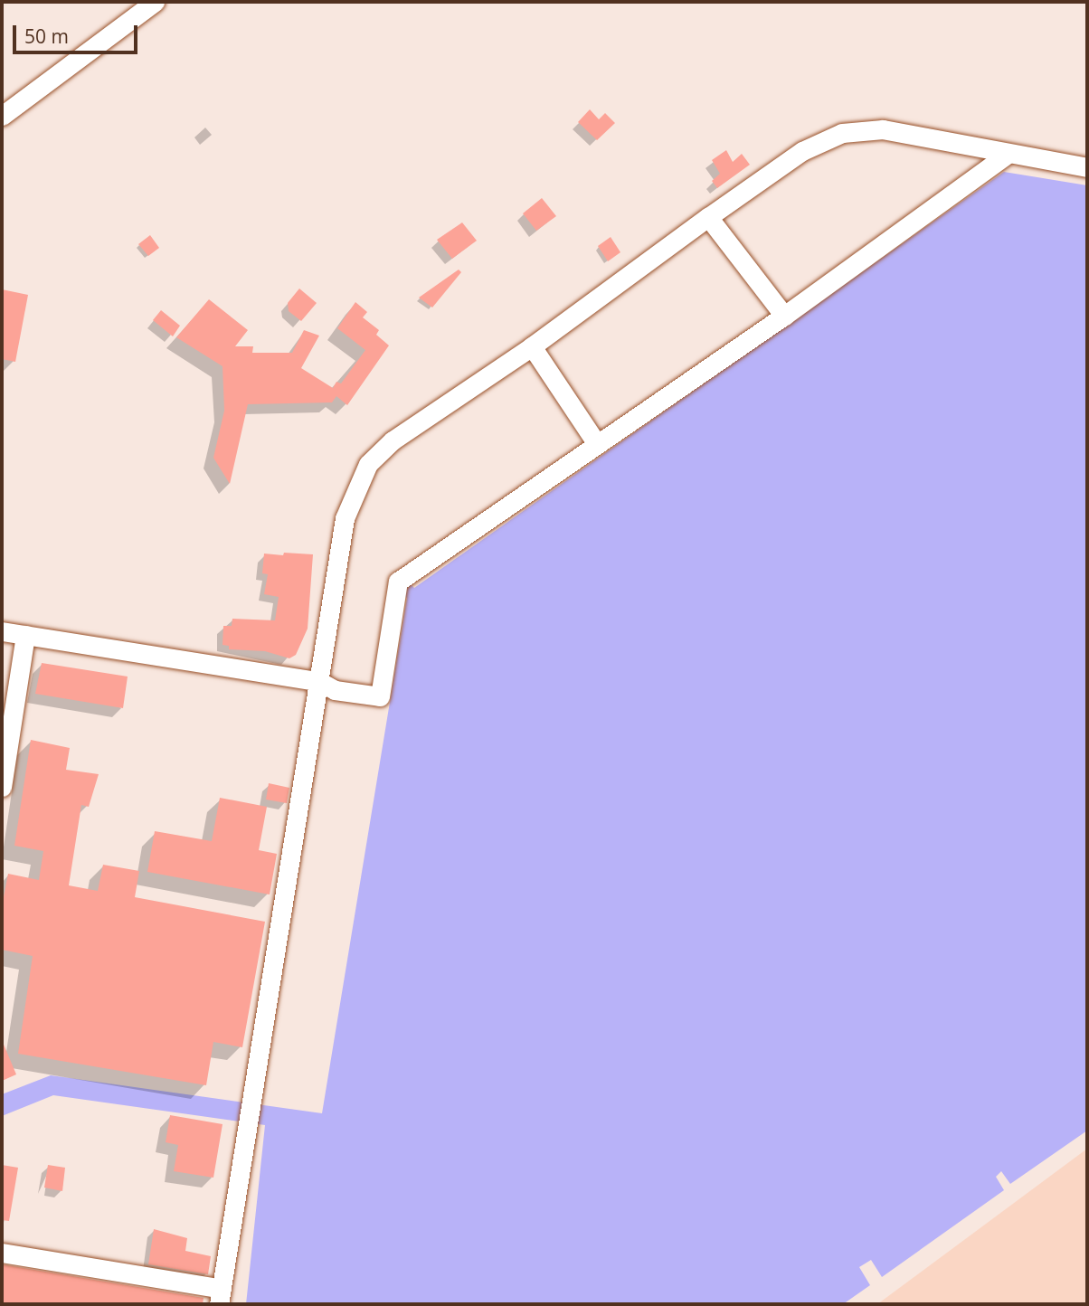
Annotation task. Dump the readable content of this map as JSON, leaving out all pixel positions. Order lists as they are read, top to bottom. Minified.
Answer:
{"scale_bar":"50 m"}
